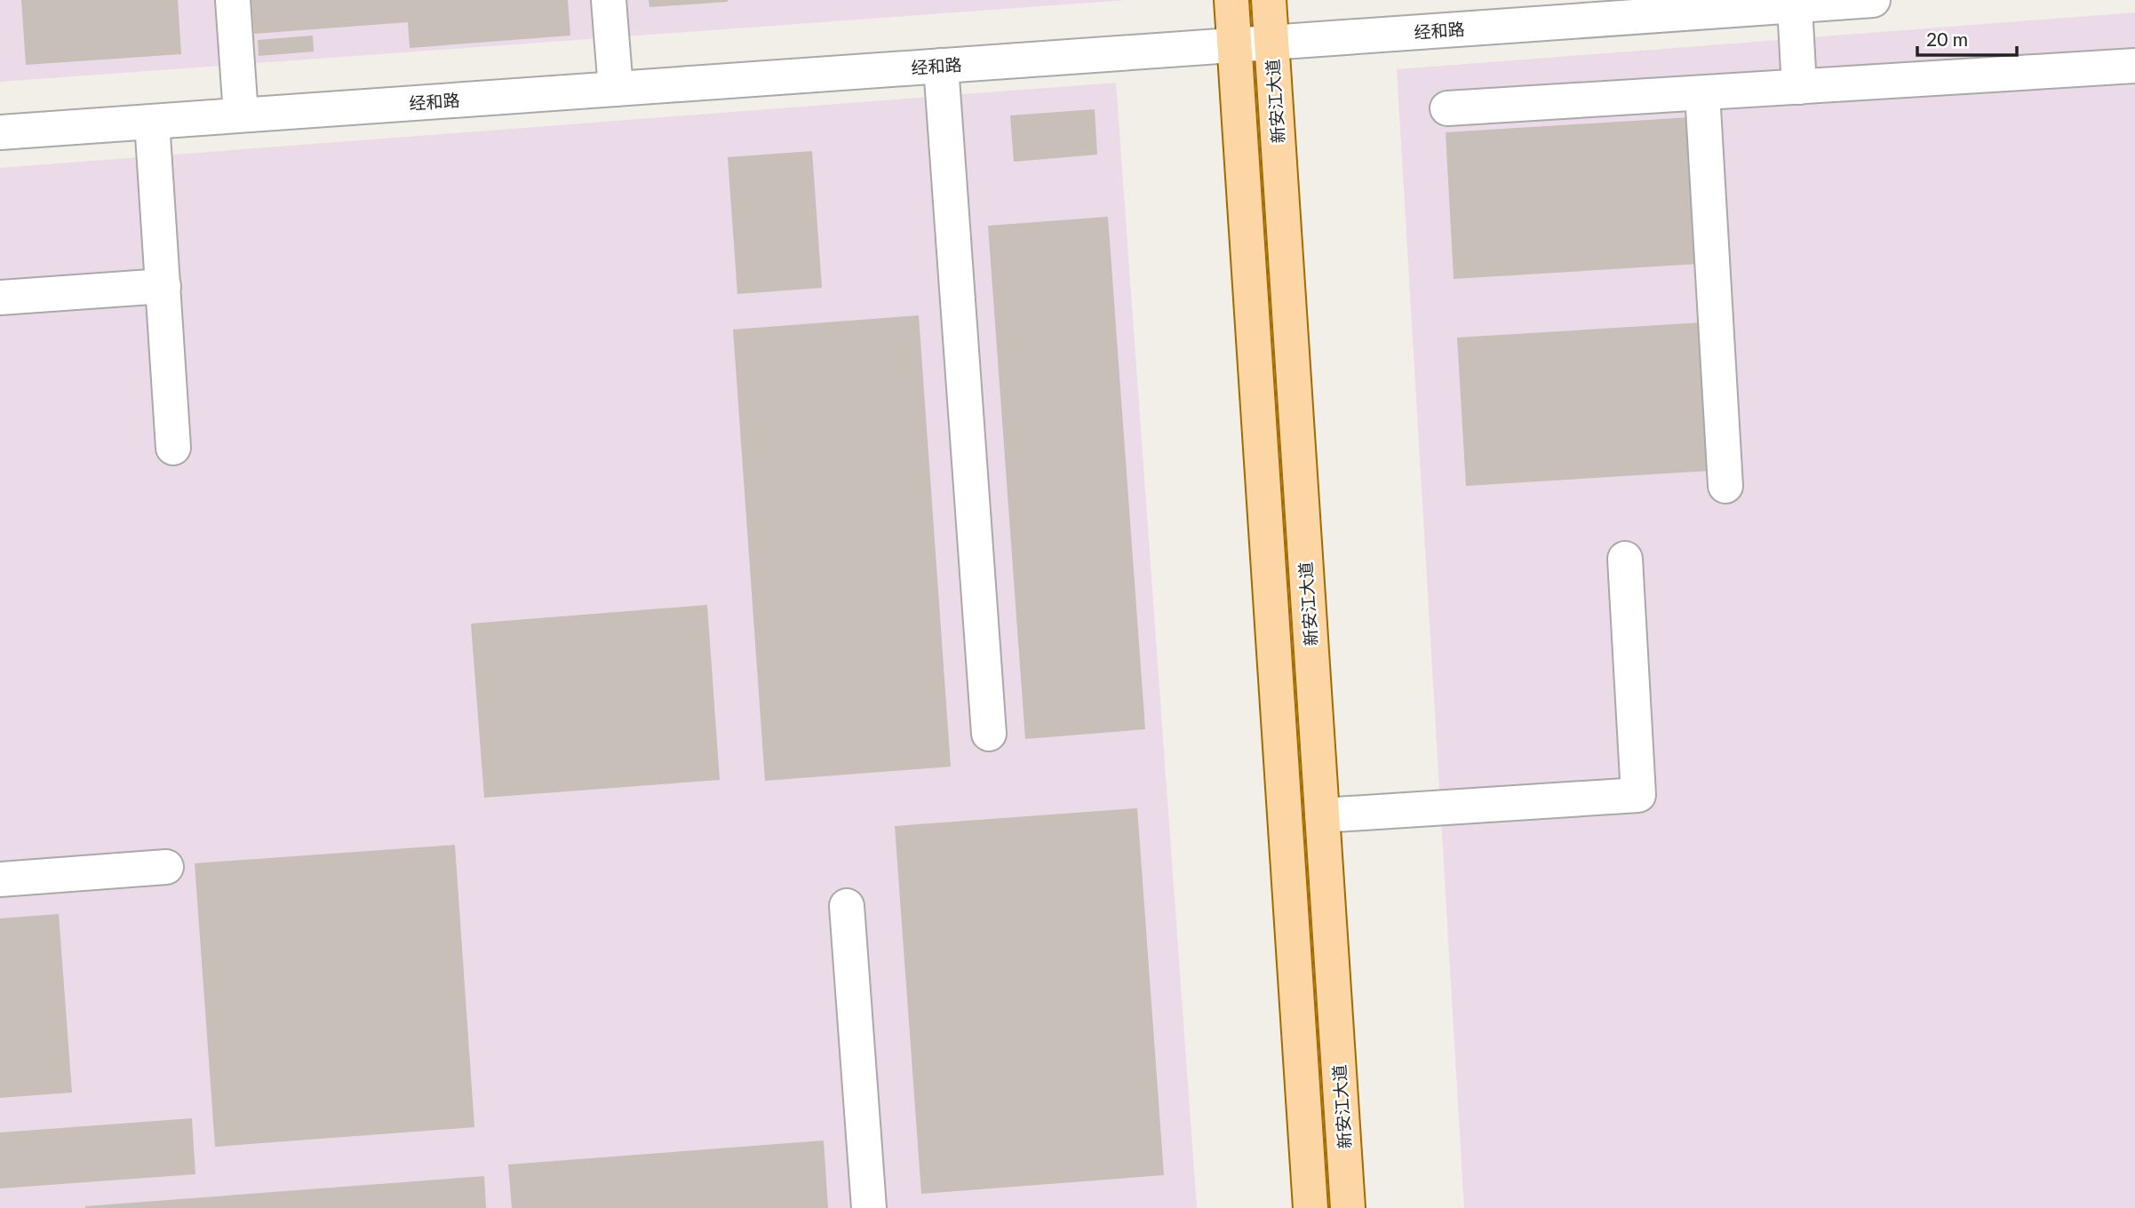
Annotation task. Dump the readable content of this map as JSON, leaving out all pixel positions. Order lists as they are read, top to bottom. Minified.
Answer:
{"streets":{"main road":["新安江大道"],"street":["经和路"]},"crossings":[["经和路","新安江大道"]],"scale_bar":"20 m"}
